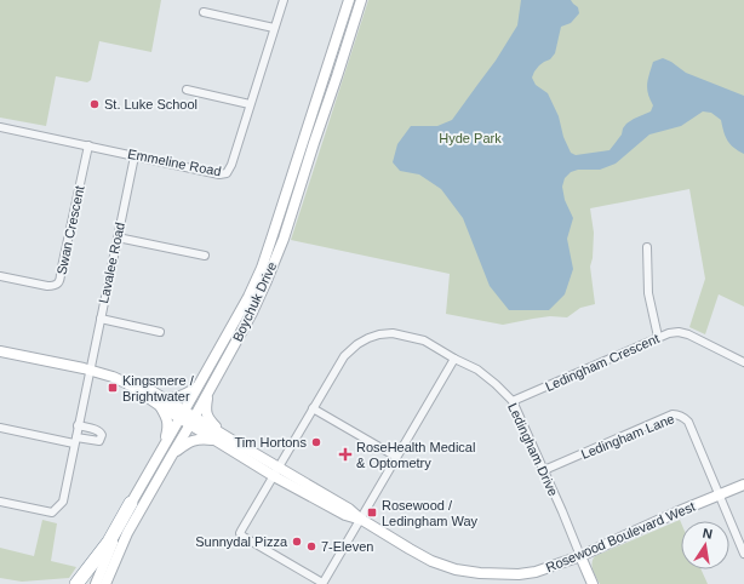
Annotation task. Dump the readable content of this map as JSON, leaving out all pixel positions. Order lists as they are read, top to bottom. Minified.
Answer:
{"streets":{"main road":["Boychuk Drive","Rosewood Boulevard West"],"street":["Emmeline Road","Swan Crescent","Lavalee Road","Ledingham Crescent","Ledingham Lane","Ledingham Drive"]},"crossings":[["Emmeline Road","Swan Crescent"],["Emmeline Road","Lavalee Road"],["Boychuk Drive","Rosewood Boulevard West"],["Ledingham Crescent","Ledingham Drive"],["Ledingham Lane","Ledingham Drive"],["Ledingham Lane","Rosewood Boulevard West"],["Ledingham Drive","Rosewood Boulevard West"]],"parks":["Hyde Park"],"places":{"other":["St. Luke School","Tim Hortons","Sunnydal Pizza","7-Eleven"],"transit":["Kingsmere / Brightwater","Rosewood / Ledingham Way"],"health":["RoseHealth Medical & Optometry"]},"north":"top"}
